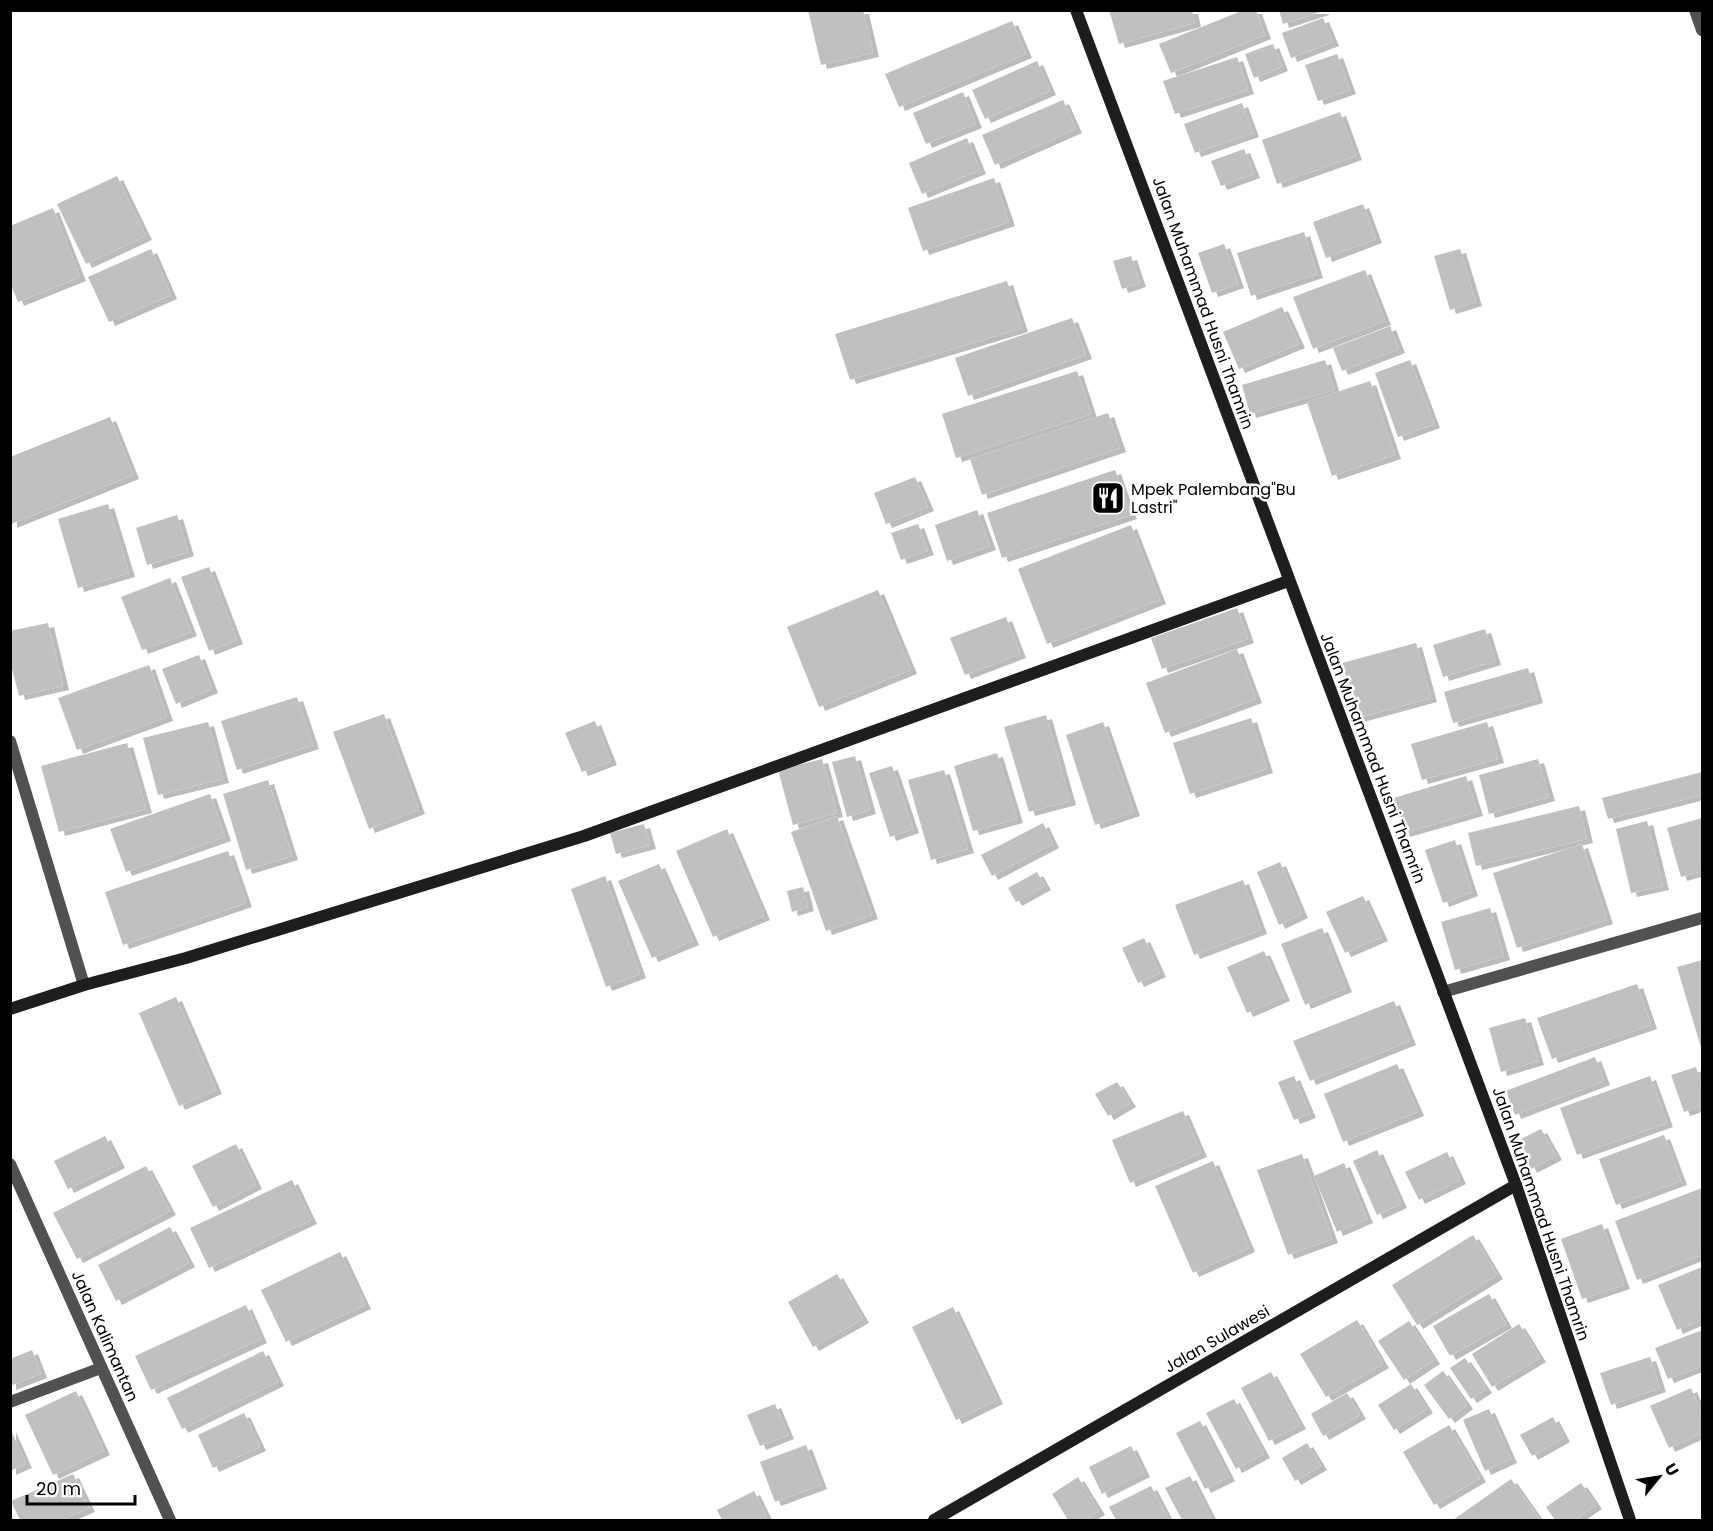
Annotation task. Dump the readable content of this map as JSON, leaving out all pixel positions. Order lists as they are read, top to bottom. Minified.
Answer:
{"streets":{"street":["Jalan Muhammad Husni Thamrin","Jalan Kalimantan","Jalan Sulawesi"]},"crossings":[["Jalan Muhammad Husni Thamrin","Jalan Sulawesi"]],"places":{"restaurant":["Mpek Palembang\"Bu Lastri\""]},"scale_bar":"20 m","north":"top right"}
